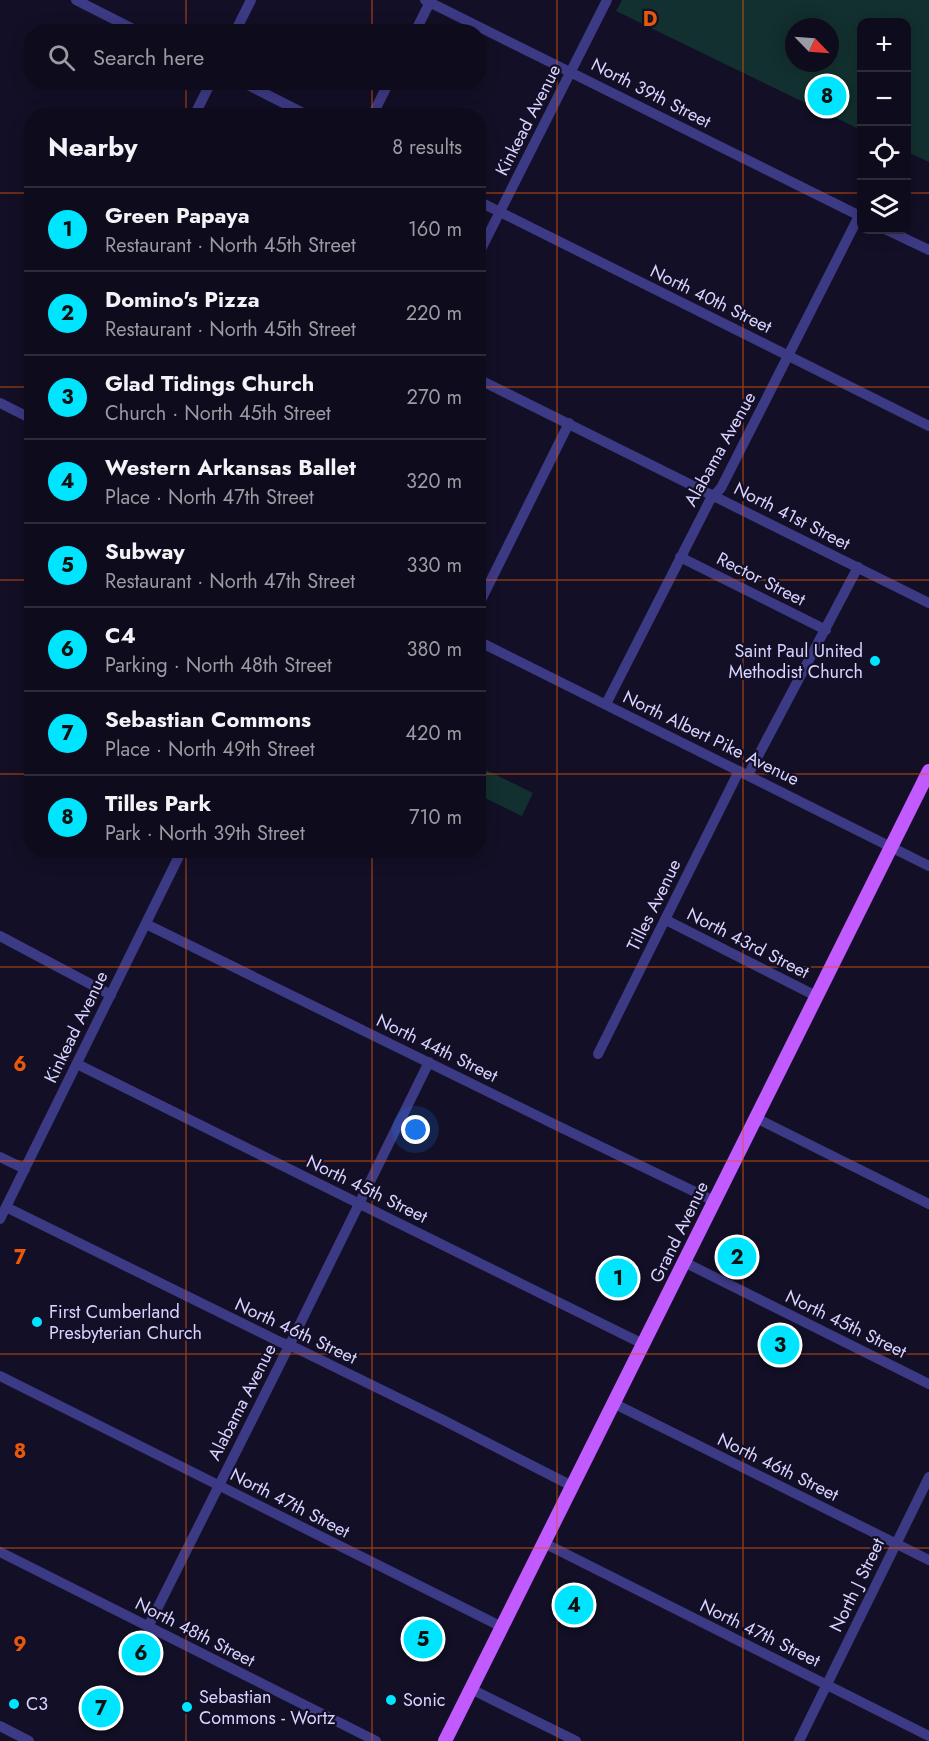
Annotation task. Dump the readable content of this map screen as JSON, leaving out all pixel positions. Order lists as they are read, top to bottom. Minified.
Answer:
{"streets":{"main road":["Grand Avenue"],"street":["North 39th Street","Kinkead Avenue","North 40th Street","Alabama Avenue","North 41st Street","Rector Street","North Albert Pike Avenue","Tilles Avenue","North 43rd Street","North 44th Street","North 45th Street","North 46th Street","North 47th Street","North J Street","North 48th Street"]},"crossings":[["North 39th Street","Kinkead Avenue"],["Kinkead Avenue","North 40th Street"],["Kinkead Avenue","North 44th Street"],["Kinkead Avenue","North 45th Street"],["Kinkead Avenue","North 46th Street"],["North 40th Street","Alabama Avenue"],["Alabama Avenue","North 41st Street"],["Alabama Avenue","Rector Street"],["Alabama Avenue","North Albert Pike Avenue"],["Alabama Avenue","North 44th Street"],["Alabama Avenue","North 45th Street"],["Alabama Avenue","North 46th Street"],["Alabama Avenue","North 47th Street"],["Alabama Avenue","North 48th Street"],["North 41st Street","Tilles Avenue"],["Rector Street","Tilles Avenue"],["North Albert Pike Avenue","Tilles Avenue"],["North Albert Pike Avenue","Grand Avenue"],["Tilles Avenue","North 43rd Street"],["North 43rd Street","Grand Avenue"],["North 44th Street","Grand Avenue"],["North 45th Street","Grand Avenue"],["Grand Avenue","North 46th Street"],["Grand Avenue","North 47th Street"],["North 46th Street","North J Street"],["North 47th Street","North J Street"]],"places":["Saint Paul United Methodist Church","First Cumberland Presbyterian Church","Sonic","C3","Sebastian Commons - Wortz"],"north":"bottom right","page":{"map_buttons":["+","−"],"search":"Search here","pins":["8","2","1","3","4","5","6","7"],"heading":["Nearby","8 results"],"list":[{"mark":"1","name":"Green Papaya","note":"Restaurant · North 45th Street","value":"160 m"},{"mark":"2","name":"Domino's Pizza","note":"Restaurant · North 45th Street","value":"220 m"},{"mark":"3","name":"Glad Tidings Church","note":"Church · North 45th Street","value":"270 m"},{"mark":"4","name":"Western Arkansas Ballet","note":"Place · North 47th Street","value":"320 m"},{"mark":"5","name":"Subway","note":"Restaurant · North 47th Street","value":"330 m"},{"mark":"6","name":"C4","note":"Parking · North 48th Street","value":"380 m"},{"mark":"7","name":"Sebastian Commons","note":"Place · North 49th Street","value":"420 m"},{"mark":"8","name":"Tilles Park","note":"Park · North 39th Street","value":"710 m"}]},"grid":{"columns":["D"],"rows":["6","7","8","9"]}}
